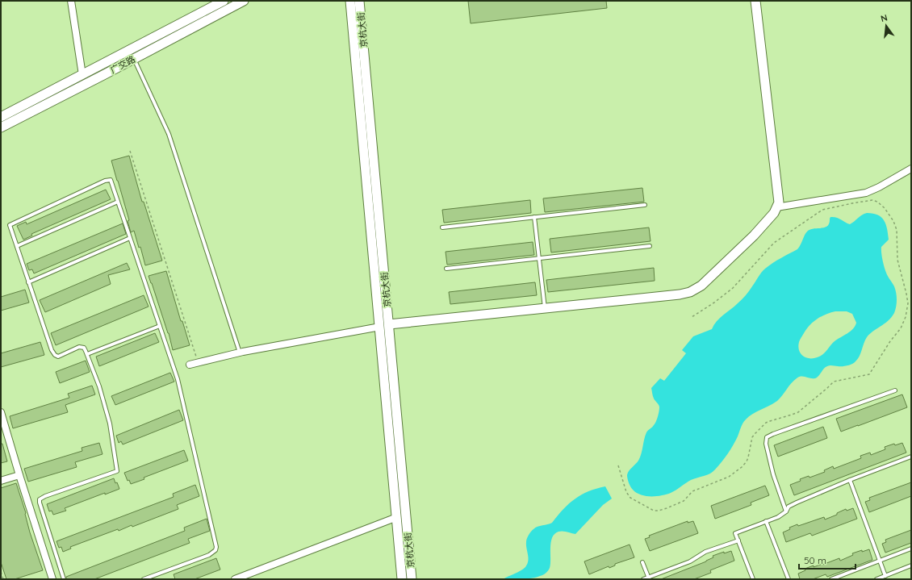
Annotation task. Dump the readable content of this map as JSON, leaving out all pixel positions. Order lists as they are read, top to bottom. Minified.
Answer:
{"streets":{"main road":["京杭大街","广交路"]},"scale_bar":"50 m","north":"top"}
